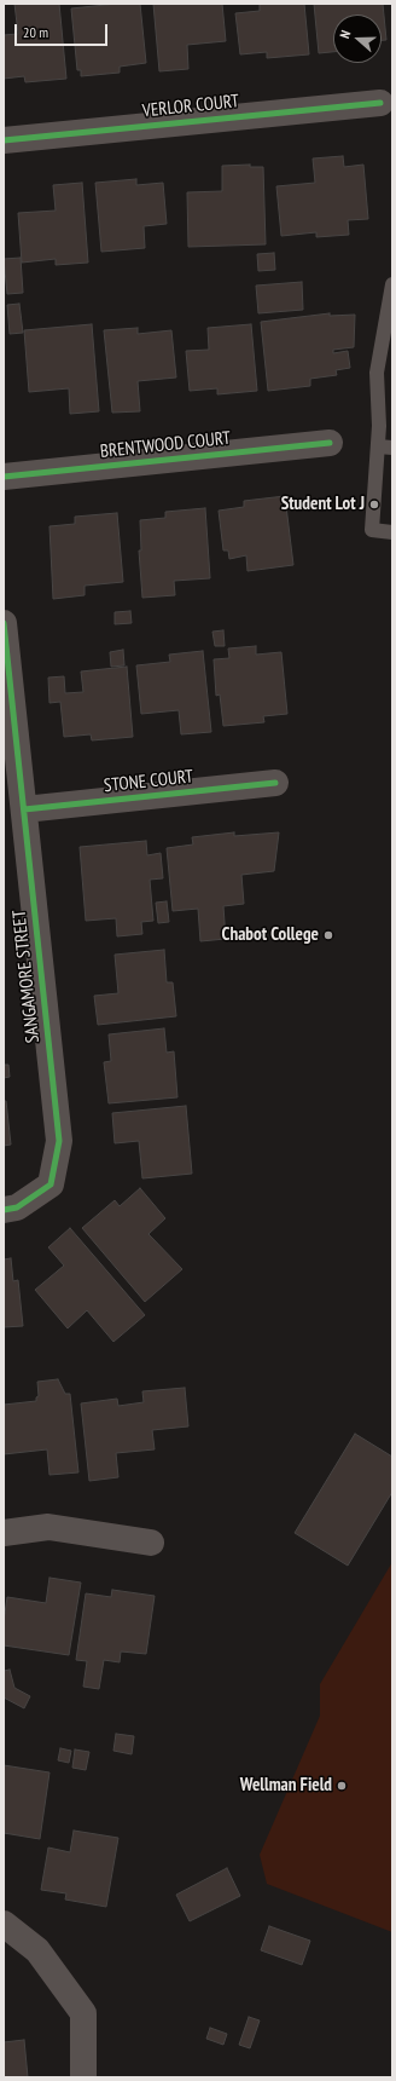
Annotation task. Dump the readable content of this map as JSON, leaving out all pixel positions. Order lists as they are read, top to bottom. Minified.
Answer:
{"streets":{"street":["VERLOR COURT","BRENTWOOD COURT","STONE COURT","SANGAMORE STREET"]},"crossings":[["STONE COURT","SANGAMORE STREET"]],"places":["Student Lot J","Chabot College","Wellman Field"],"scale_bar":"20 m","north":"left"}
